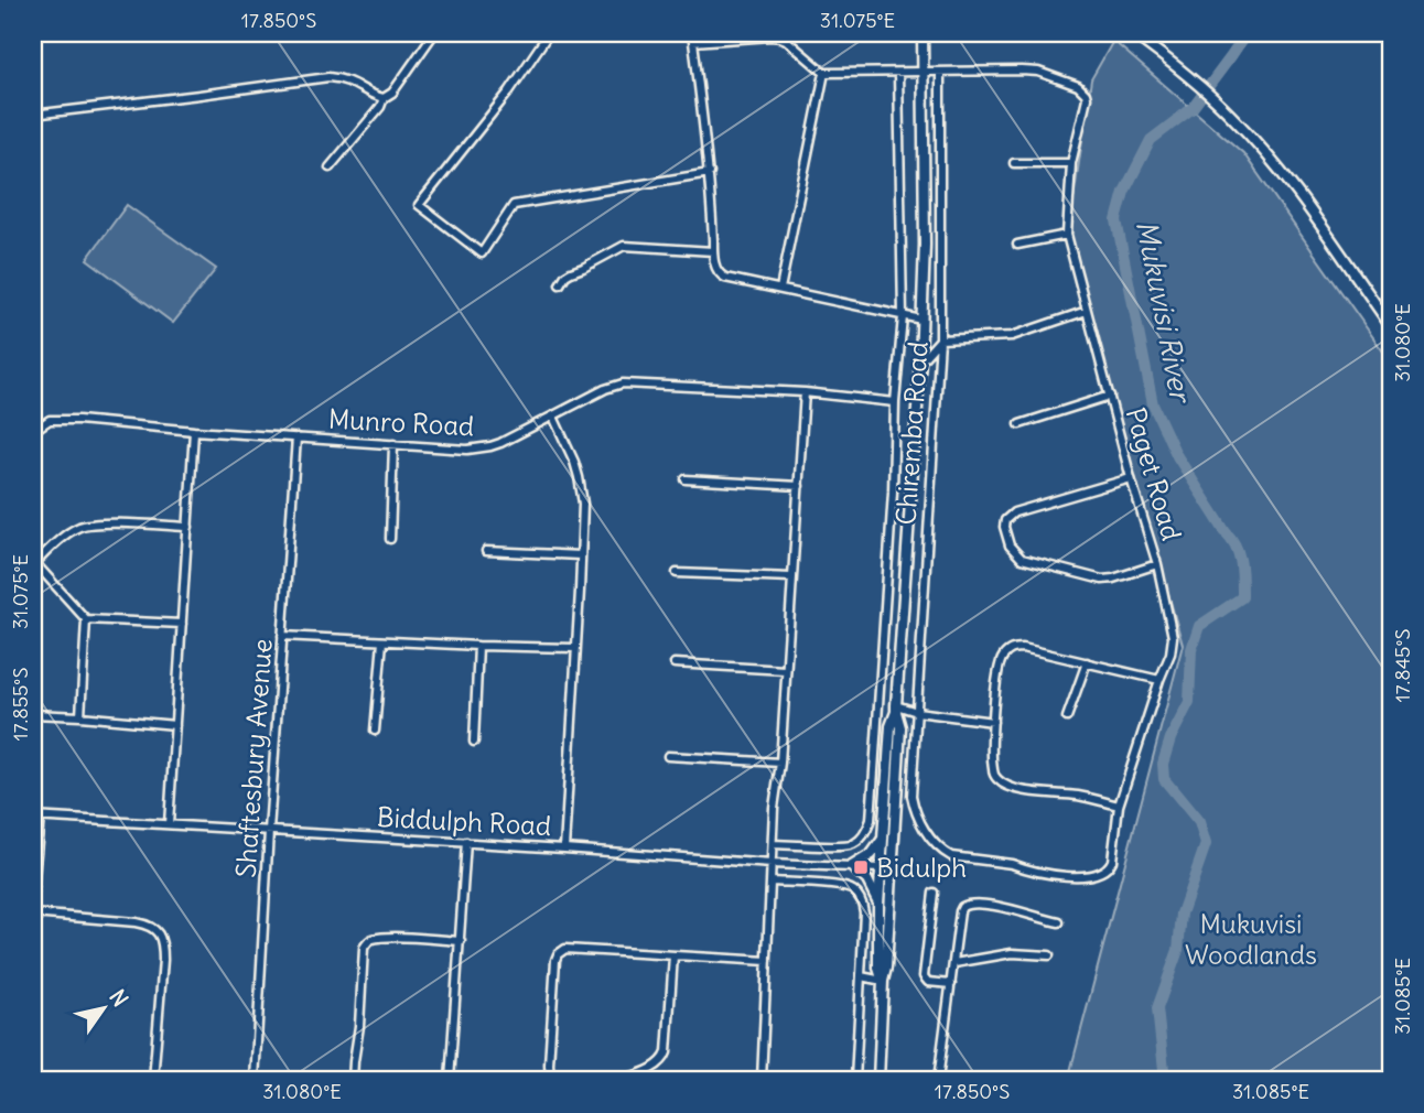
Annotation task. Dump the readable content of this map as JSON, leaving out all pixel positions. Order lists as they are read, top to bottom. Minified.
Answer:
{"streets":{"main road":["Chiremba Road"],"street":["Munro Road","Paget Road","Shaftesbury Avenue","Biddulph Road"]},"crossings":[["Munro Road","Shaftesbury Avenue"],["Chiremba Road","Paget Road"],["Chiremba Road","Biddulph Road"],["Shaftesbury Avenue","Biddulph Road"]],"water":["Mukuvisi River"],"parks":["Mukuvisi Woodlands"],"places":{"transit":["Bidulph"]},"north":"top right","coordinates":["17.850°S","31.075°E","31.080°E","17.845°S","17.855°S","31.085°E"]}
